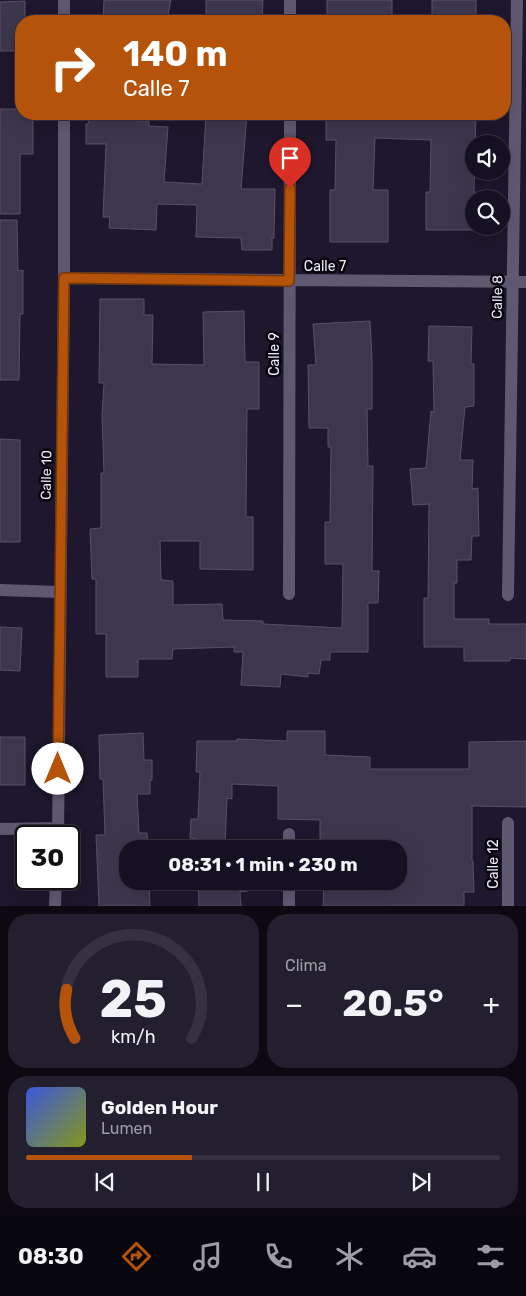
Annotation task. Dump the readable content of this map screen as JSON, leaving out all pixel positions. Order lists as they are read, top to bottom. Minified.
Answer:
{"streets":{"street":["Calle 7","Calle 8","Calle 9","Calle 10","Calle 12"]},"crossings":[["Calle 7","Calle 8"],["Calle 7","Calle 9"],["Calle 7","Calle 10"]],"page":{"turn":["140 m","Calle 7"],"limit":"30","trip":"08:31 · 1 min · 230 m","tile":"Clima","heat":["−","20.5°","+"],"song":["Golden Hour","Lumen"],"tabs":"08:30","gauge":["25","km/h"]}}
